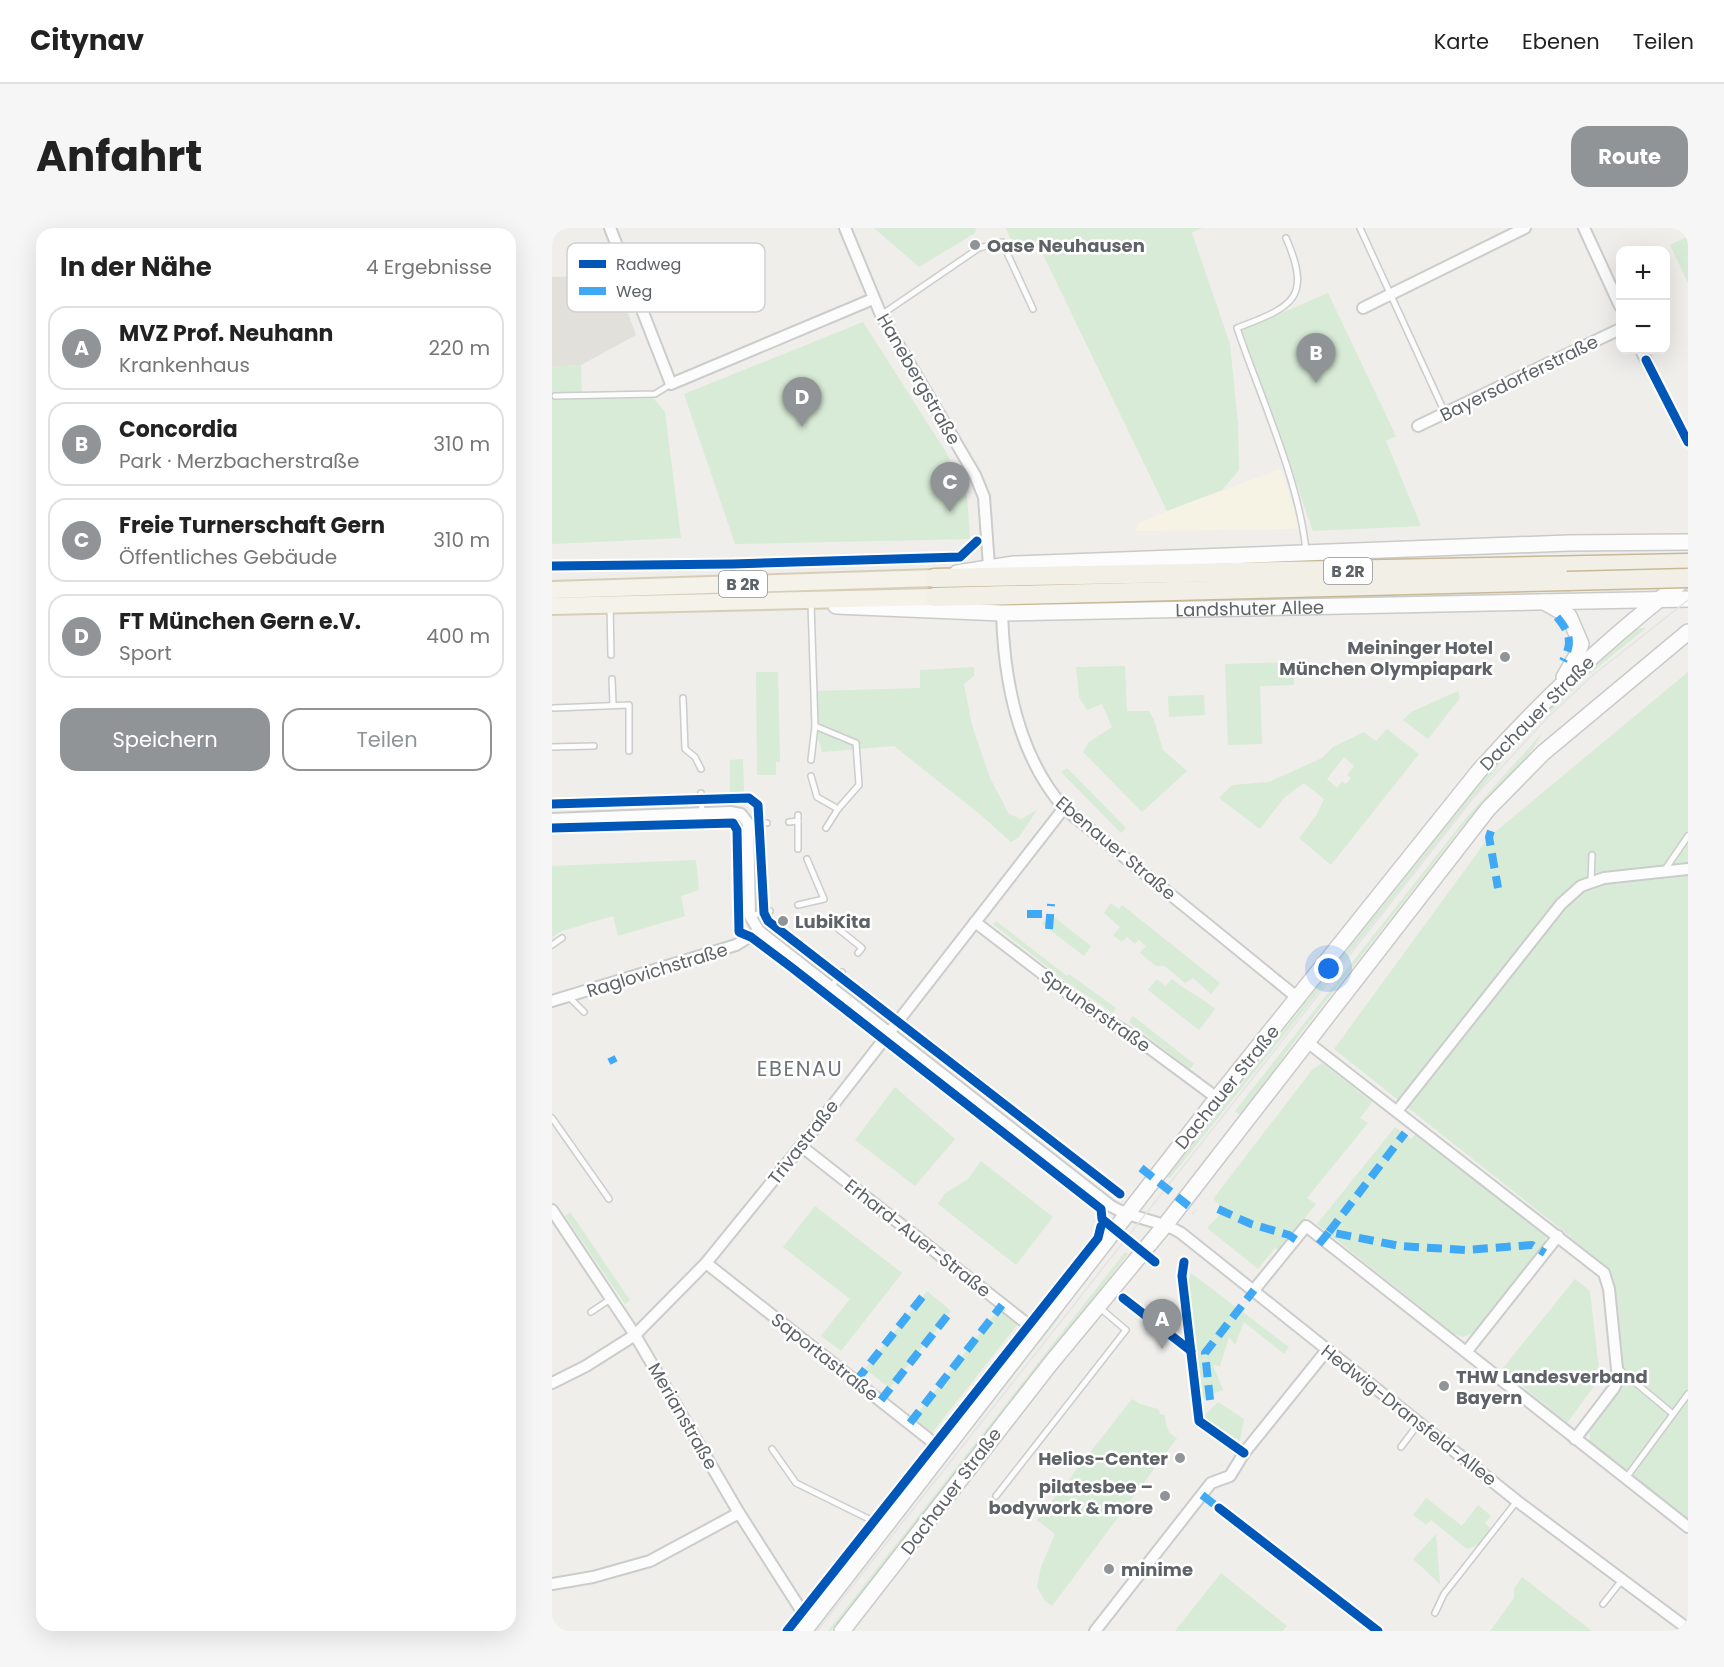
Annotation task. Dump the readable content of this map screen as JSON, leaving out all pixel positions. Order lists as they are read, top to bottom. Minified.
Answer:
{"streets":{"highway":["B 2R","Landshuter Allee"],"main road":["Dachauer Straße"],"street":["Bayersdorferstraße","Hanebergstraße","Ebenauer Straße","Raglovichstraße","Sprunerstraße","Trivastraße","Erhard-Auer-Straße","Saportastraße","Hedwig-Dransfeld-Allee","Merianstraße"]},"crossings":[["Hanebergstraße","Landshuter Allee"],["Landshuter Allee","Dachauer Straße"],["Landshuter Allee","Ebenauer Straße"],["Dachauer Straße","Ebenauer Straße"],["Dachauer Straße","Sprunerstraße"],["Dachauer Straße","Erhard-Auer-Straße"],["Dachauer Straße","Saportastraße"],["Dachauer Straße","Hedwig-Dransfeld-Allee"],["Dachauer Straße","Merianstraße"],["Ebenauer Straße","Trivastraße"],["Sprunerstraße","Trivastraße"],["Trivastraße","Erhard-Auer-Straße"],["Trivastraße","Saportastraße"],["Trivastraße","Merianstraße"]],"districts":["EBENAU"],"places":["Oase Neuhausen","Meininger Hotel München Olympiapark","LubiKita","THW Landesverband Bayern","Helios-Center","pilatesbee – bodywork & more","minime"],"legend":["Radweg","Weg"],"page":{"header":"Citynav","nav":["Karte","Ebenen","Teilen"],"title":"Anfahrt","buttons":["Route",["Speichern","Teilen"]],"heading":["In der Nähe","4 Ergebnisse"],"map_buttons":["+","−"],"list":[{"mark":"A","name":"MVZ Prof. Neuhann","note":"Krankenhaus","value":"220 m"},{"mark":"B","name":"Concordia","note":"Park · Merzbacherstraße","value":"310 m"},{"mark":"C","name":"Freie Turnerschaft Gern","note":"Öffentliches Gebäude","value":"310 m"},{"mark":"D","name":"FT München Gern e.V.","note":"Sport","value":"400 m"}],"pins":["B","D","C","A"]}}
